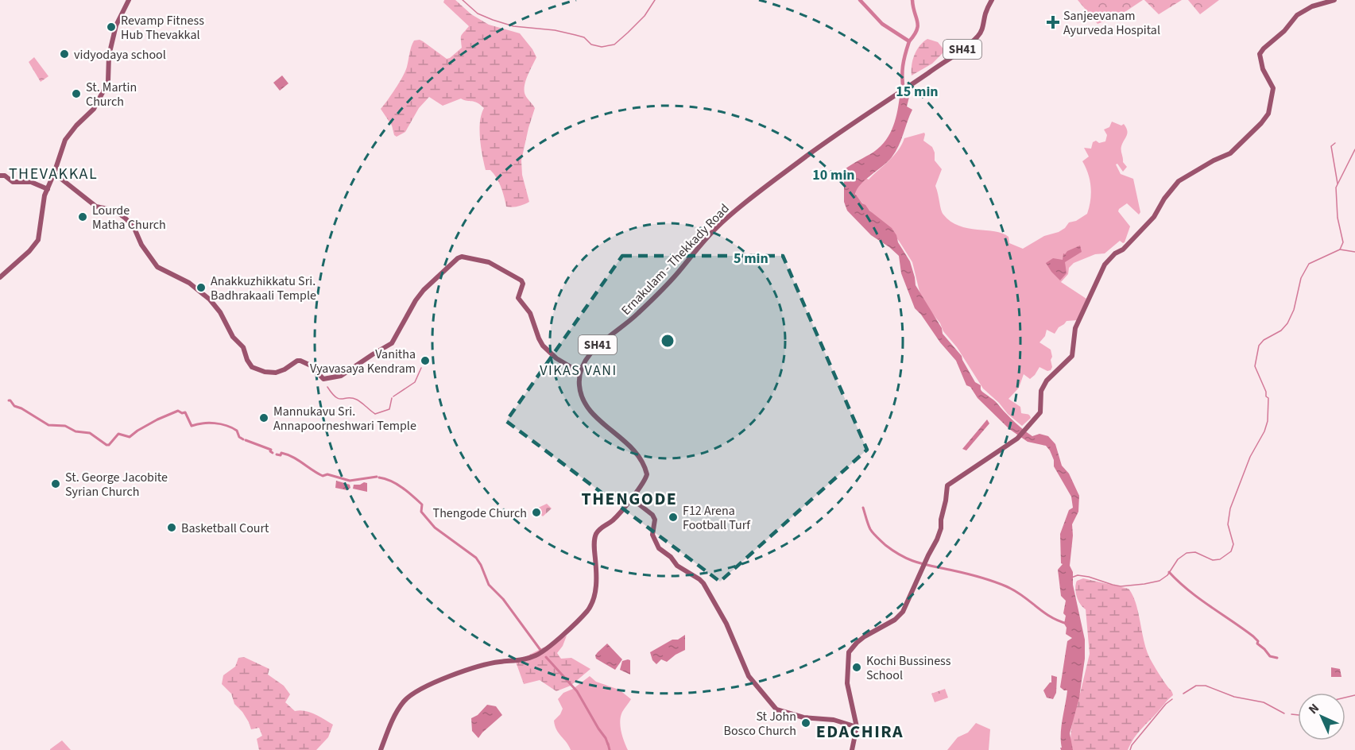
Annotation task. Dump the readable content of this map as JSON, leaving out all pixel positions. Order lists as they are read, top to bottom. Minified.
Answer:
{"streets":{"main road":["SH41","Ernakulam - Thekkady Road"]},"crossings":[["SH41","Ernakulam - Thekkady Road"]],"districts":["THEVAKKAL","VIKAS VANI","THENGODE","EDACHIRA"],"places":{"health":["Sanjeevanam Ayurveda Hospital"],"other":["Revamp Fitness Hub Thevakkal","vidyodaya school","St. Martin Church","Lourde Matha Church","Anakkuzhikkatu Sri. Badhrakaali Temple","Vanitha Vyavasaya Kendram","Mannukavu Sri. Annapoorneshwari Temple","St. George Jacobite Syrian Church","Thengode Church","F12 Arena Football Turf","Basketball Court","Kochi Bussiness School","St John Bosco Church"]},"north":"top left","rings":["15 min","10 min","5 min"]}
